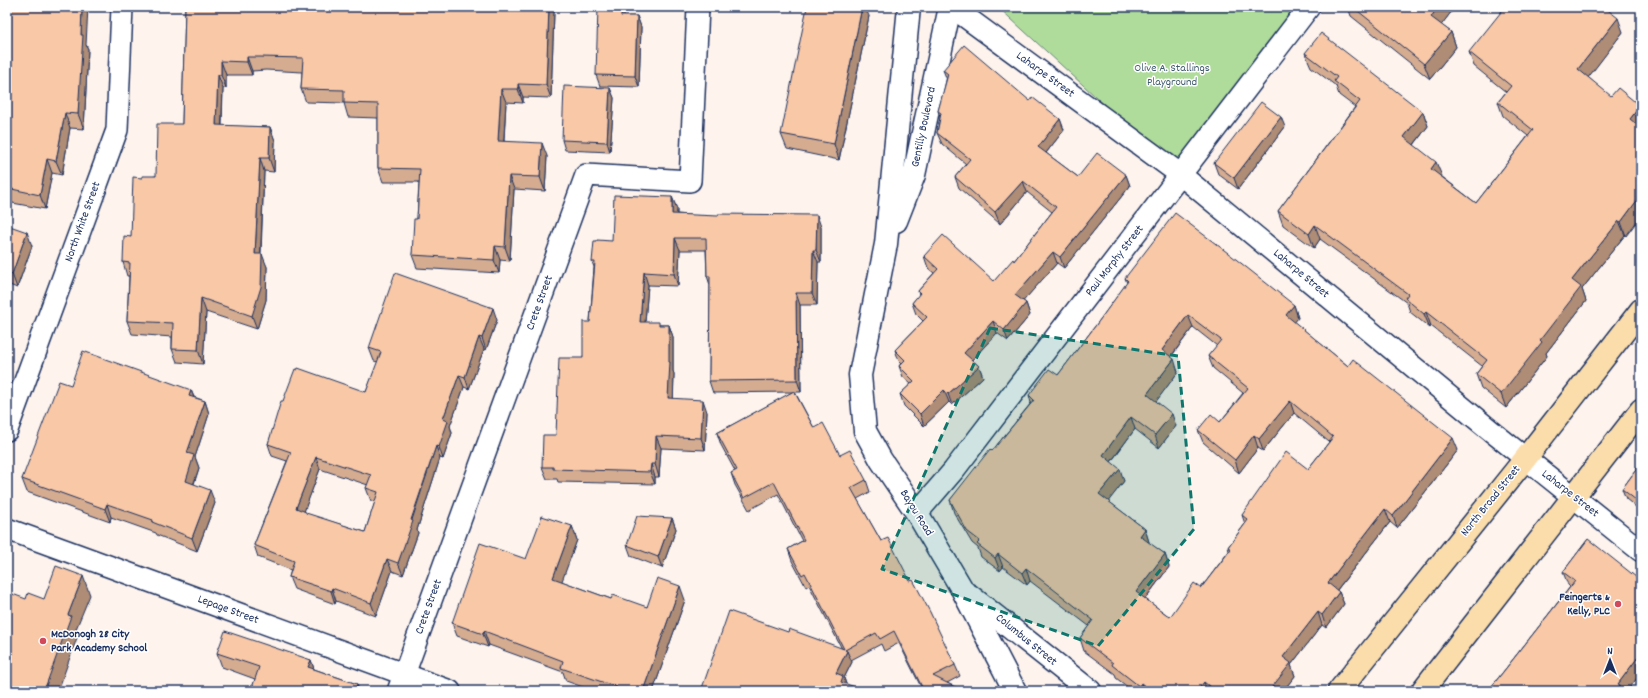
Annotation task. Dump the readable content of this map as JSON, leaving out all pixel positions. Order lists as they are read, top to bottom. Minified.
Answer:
{"streets":{"main road":["Gentilly Boulevard","North Broad Street","Bayou Road","Columbus Street"],"street":["Laharpe Street","North White Street","Paul Morphy Street","Crete Street","Lepage Street"]},"crossings":[["Laharpe Street","Gentilly Boulevard"],["Laharpe Street","Paul Morphy Street"],["Laharpe Street","North Broad Street"],["Gentilly Boulevard","Bayou Road"],["Paul Morphy Street","Bayou Road"],["Crete Street","Lepage Street"],["Bayou Road","Columbus Street"]],"parks":["Olive A. Stallings Playground"],"places":["Feingerts & Kelly, PLC","McDonogh 28 City Park Academy School"],"north":"top"}
